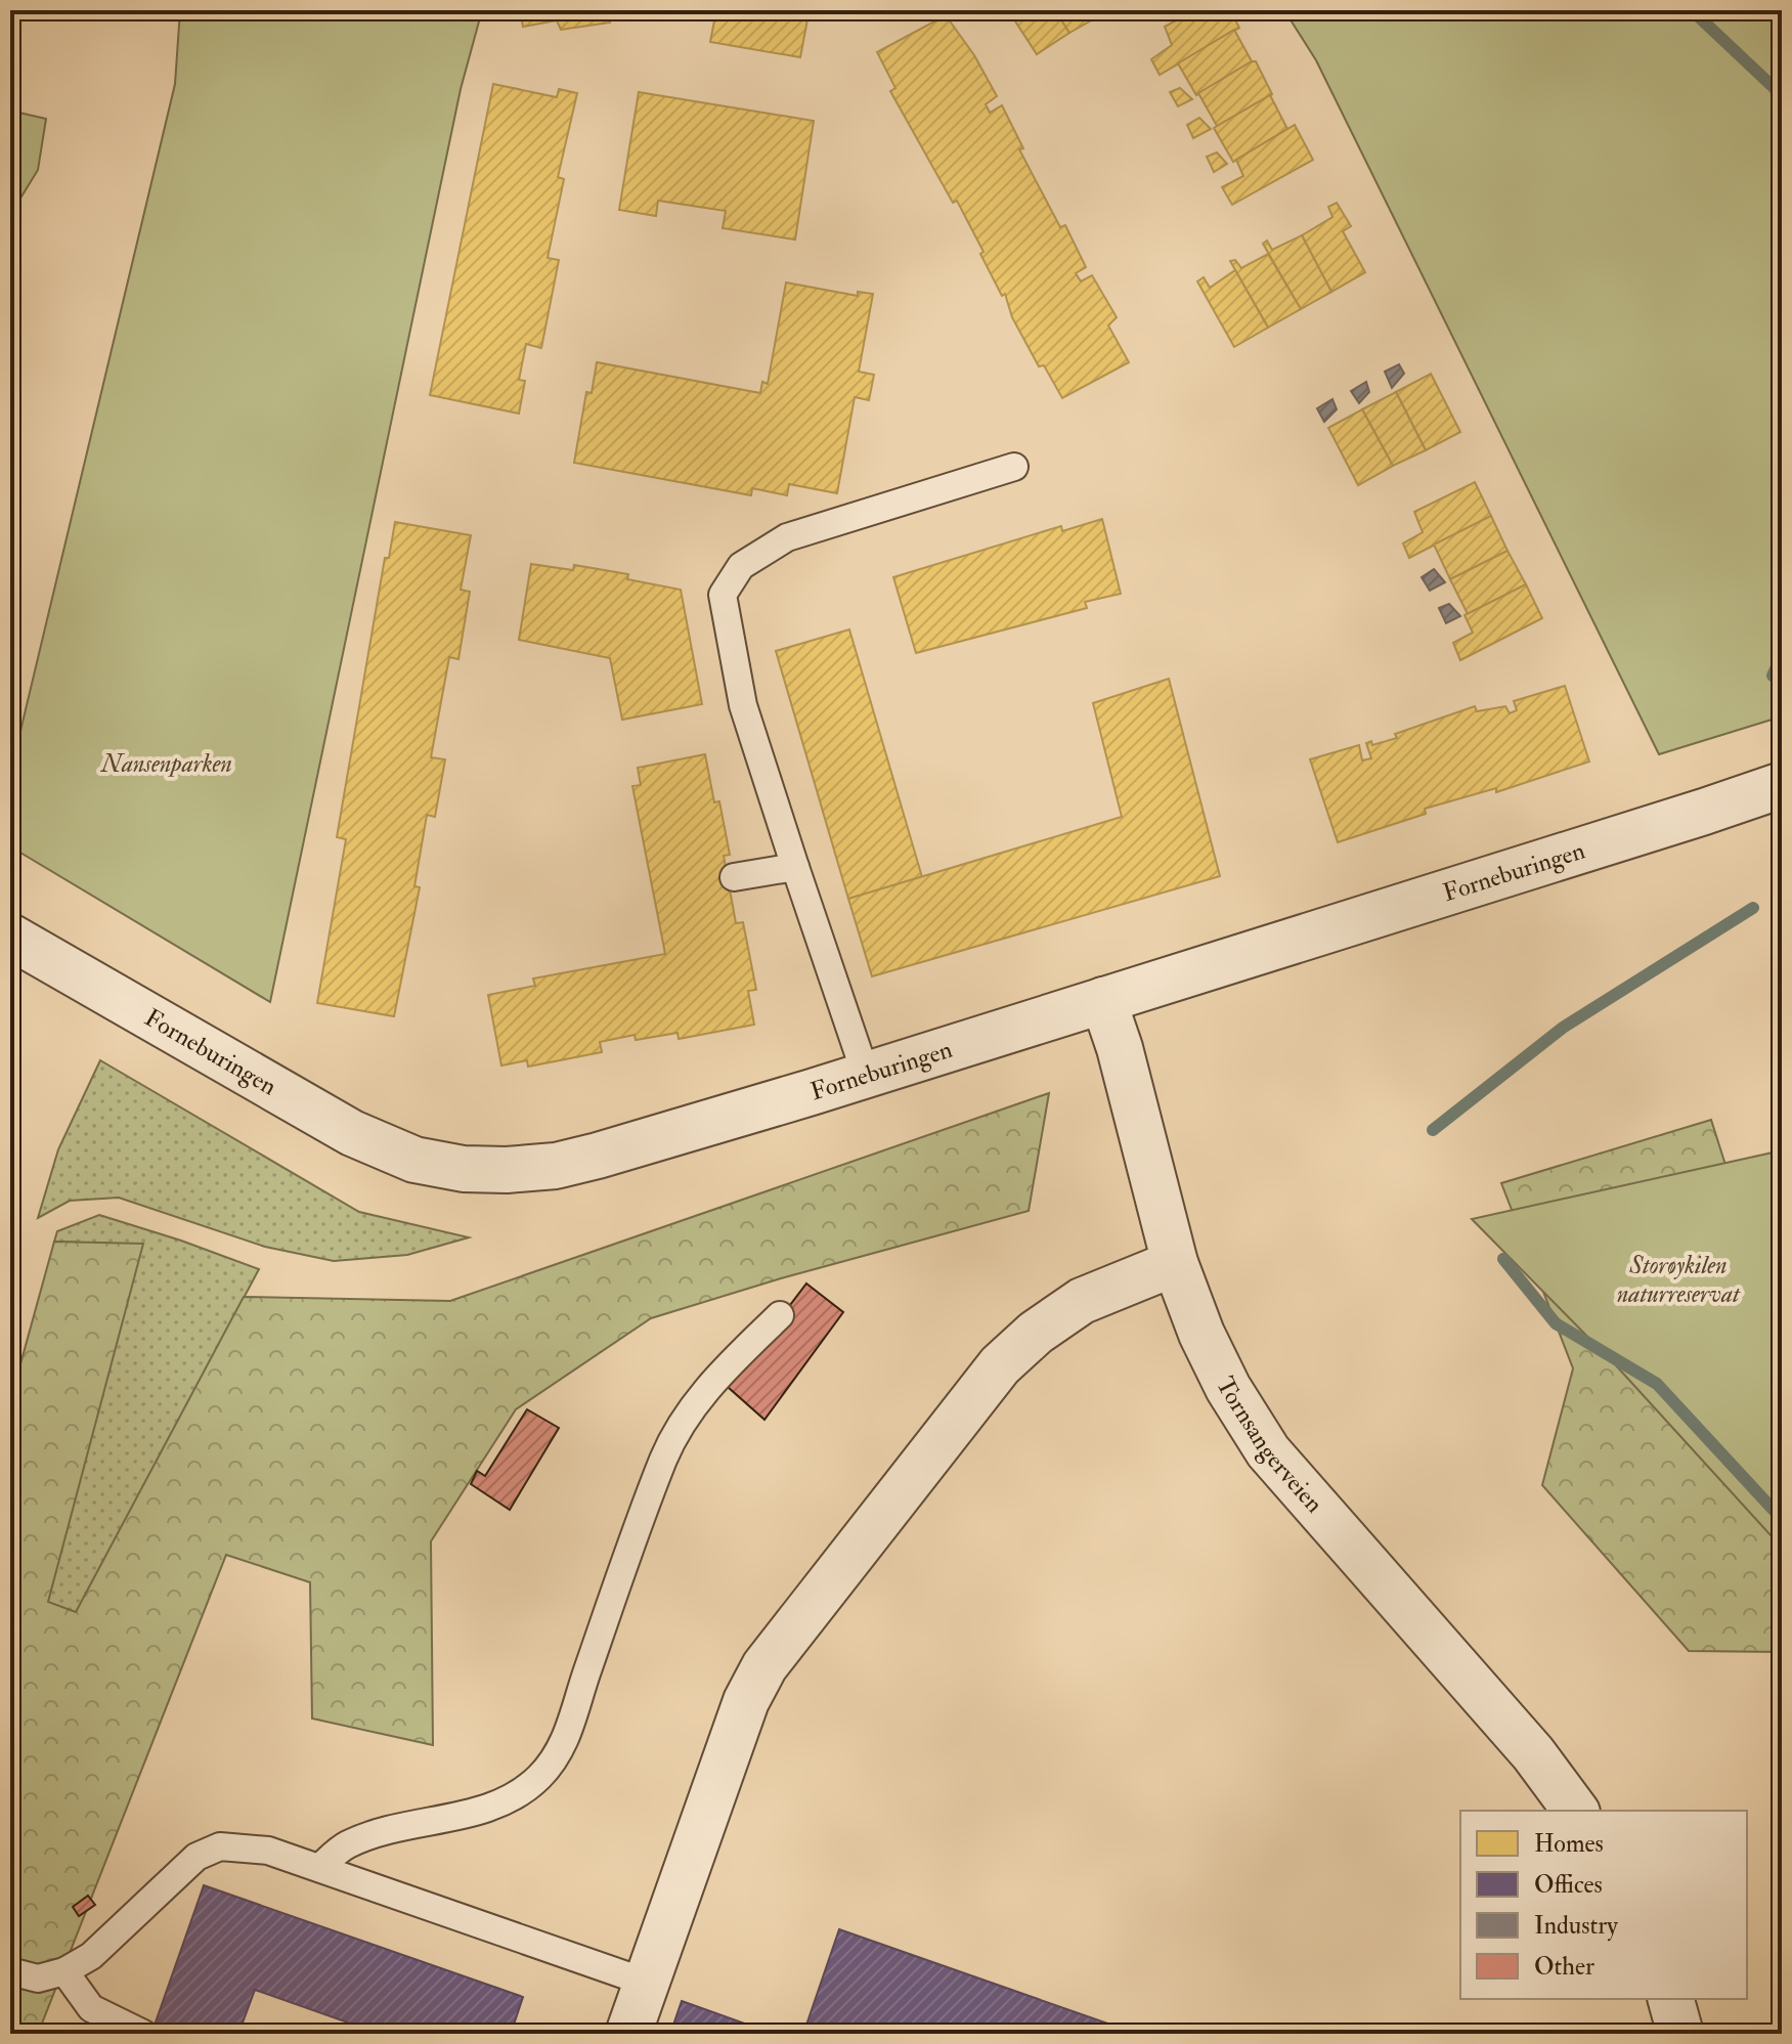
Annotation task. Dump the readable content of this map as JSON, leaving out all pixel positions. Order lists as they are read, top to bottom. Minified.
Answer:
{"streets":{"street":["Forneburingen","Tornsangerveien"]},"crossings":[["Forneburingen","Tornsangerveien"]],"parks":["Nansenparken","Storøykilen naturreservat"],"legend":["Homes","Offices","Industry","Other"]}
